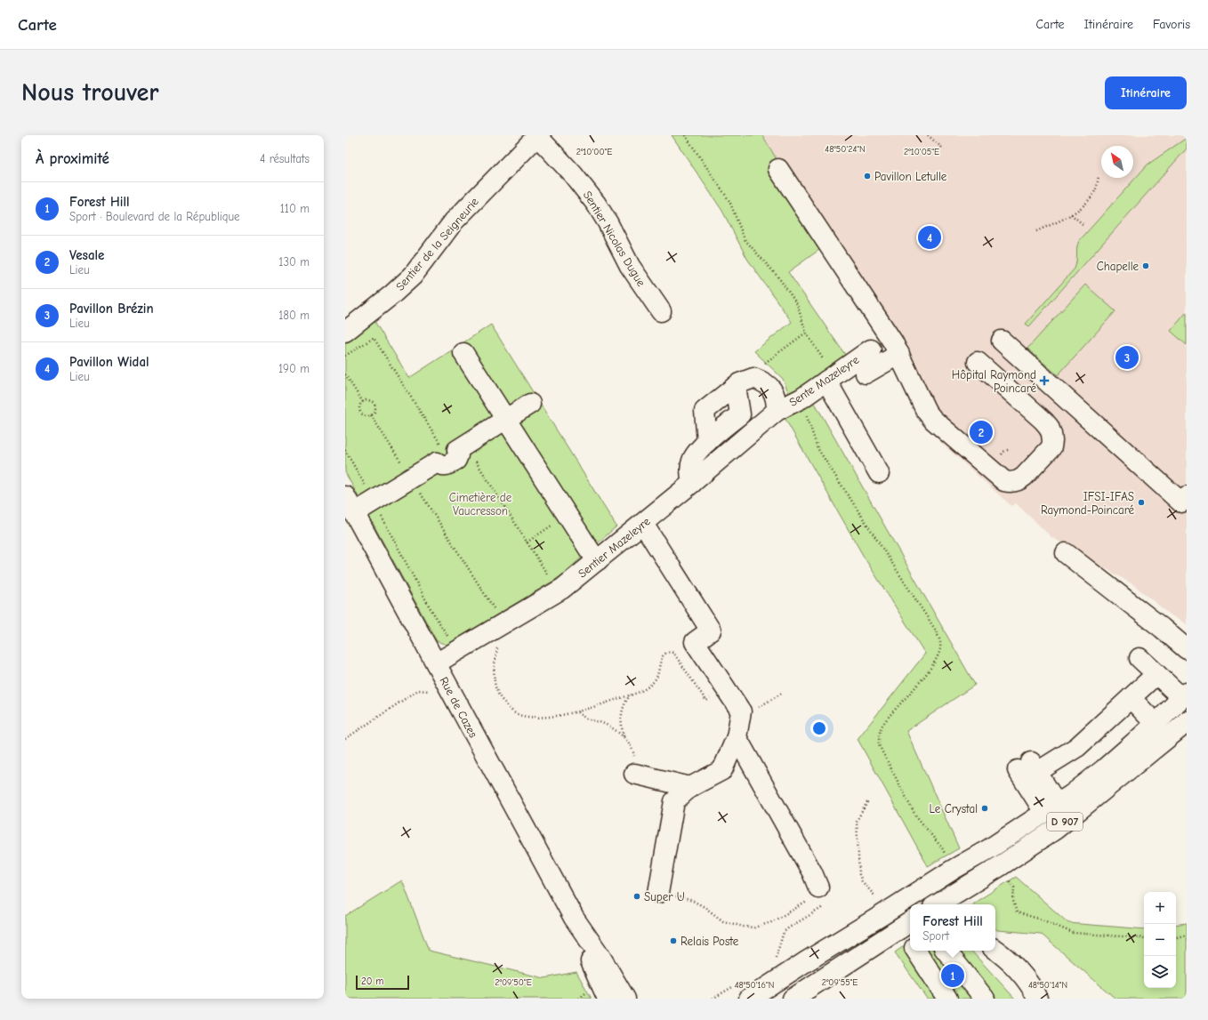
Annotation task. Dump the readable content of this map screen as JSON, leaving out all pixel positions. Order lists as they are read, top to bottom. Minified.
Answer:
{"streets":{"street":["Sentier Nicolas Dugue","Sentier de la Seigneurie","Sente Mazeleyre","Sentier Mazeleyre","Rue de Cazes","D 907"]},"crossings":[["Sentier Nicolas Dugue","Sentier de la Seigneurie"],["Sente Mazeleyre","Sentier Mazeleyre"],["Sentier Mazeleyre","Rue de Cazes"]],"parks":["Cimetière de Vaucresson"],"places":{"other":["Pavillon Letulle","Chapelle","IFSI-IFAS Raymond-Poincaré","Le Crystal","Super U","Relais Poste"],"health":["Hôpital Raymond Poincaré"]},"scale_bar":"20 m","north":"top left","page":{"header":"Carte","nav":["Carte","Itinéraire","Favoris"],"buttons":"Itinéraire","title":"Nous trouver","heading":["À proximité","4 résultats"],"list":[{"mark":"1","name":"Forest Hill","note":"Sport · Boulevard de la République","value":"110 m"},{"mark":"2","name":"Vesale","note":"Lieu","value":"130 m"},{"mark":"3","name":"Pavillon Brézin","note":"Lieu","value":"180 m"},{"mark":"4","name":"Pavillon Widal","note":"Lieu","value":"190 m"}],"pins":["4","3","2","1"],"map_buttons":["+","−"],"popup":["Forest Hill","Sport"],"scale":"20 m"},"coordinates":["48°50'24\"N","2°10'05\"E","2°10'00\"E","2°09'50\"E","2°09'55\"E","48°50'16\"N","48°50'14\"N"]}
